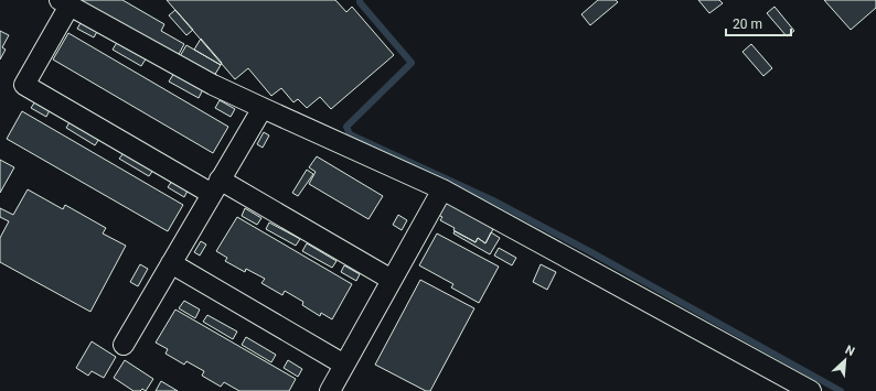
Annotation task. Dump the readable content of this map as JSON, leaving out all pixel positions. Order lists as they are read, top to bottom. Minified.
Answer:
{"scale_bar":"20 m","north":"top right"}
